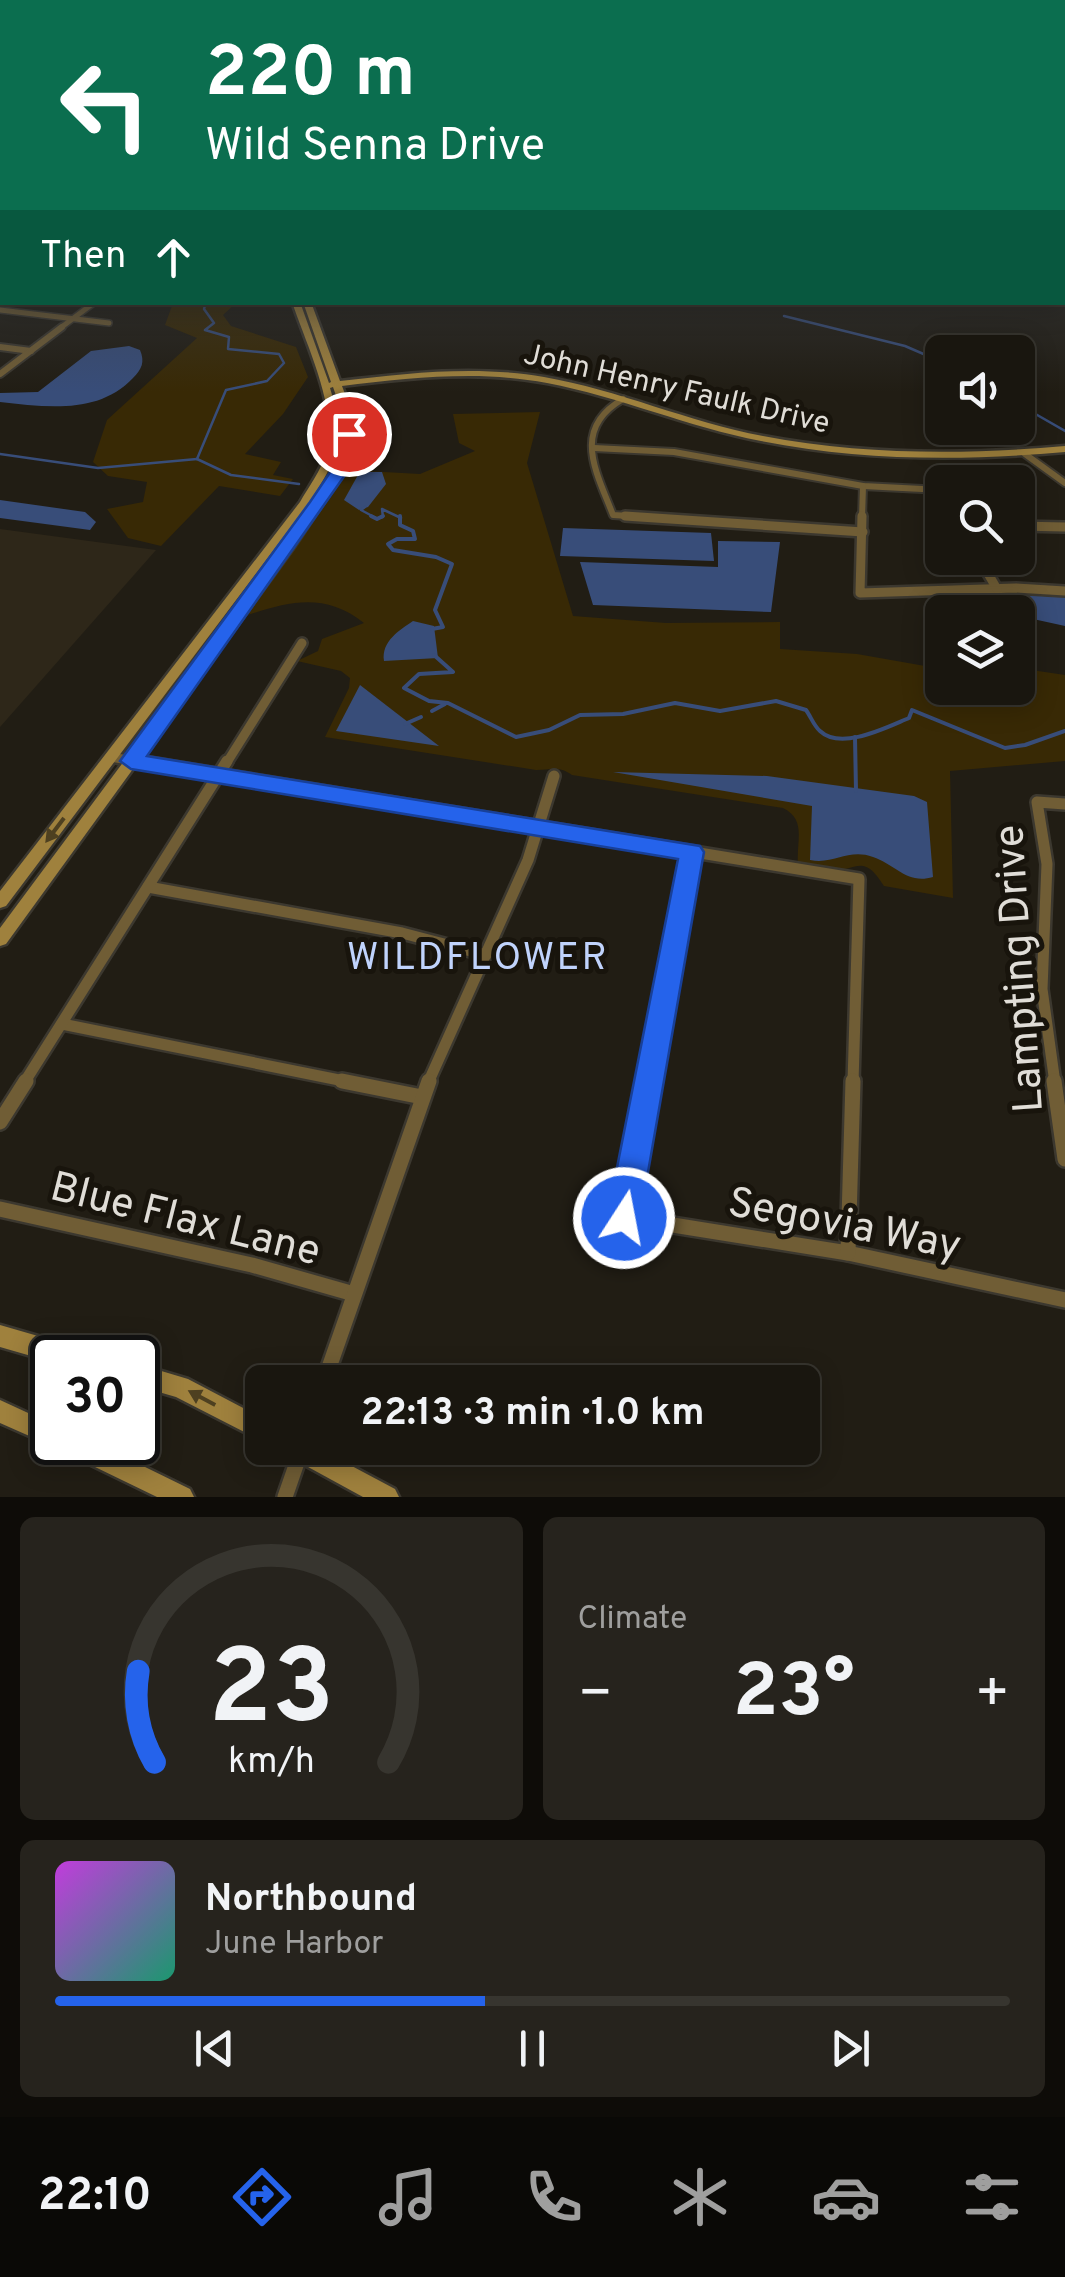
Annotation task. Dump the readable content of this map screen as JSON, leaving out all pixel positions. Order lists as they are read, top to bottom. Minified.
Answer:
{"streets":{"main road":["John Henry Faulk Drive"],"street":["Lampting Drive","Blue Flax Lane","Segovia Way"]},"districts":["WILDFLOWER"],"page":{"turn":["220 m","Wild Senna Drive"],"then":"Then","limit":"30","trip":"22:13 · 3 min · 1.0 km","tile":"Climate","heat":["−","23°","+"],"song":["Northbound","June Harbor"],"tabs":"22:10","gauge":["23","km/h"]}}
